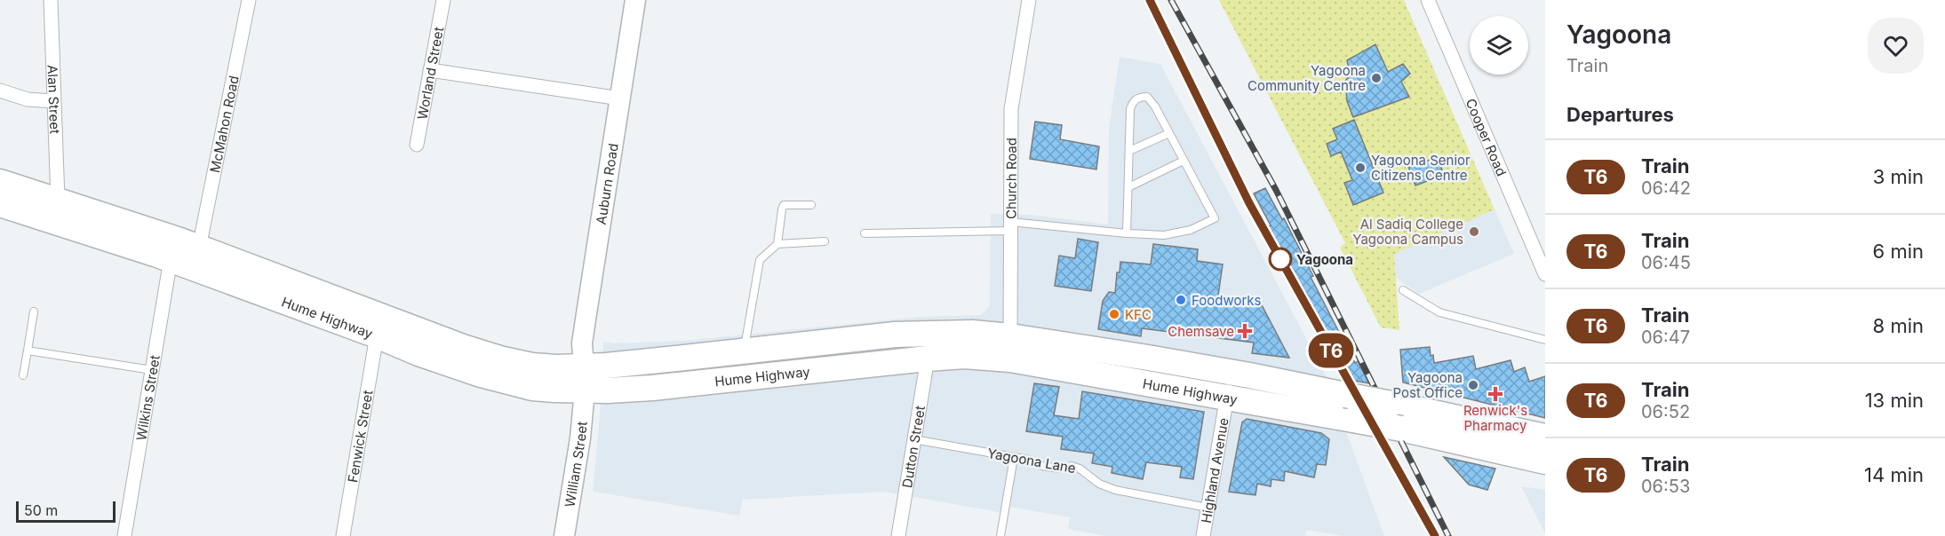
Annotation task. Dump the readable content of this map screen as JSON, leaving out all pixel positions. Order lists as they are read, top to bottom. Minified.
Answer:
{"streets":{"highway":["Hume Highway"],"main road":["Auburn Road","William Street"],"street":["Worland Street","Alan Street","McMahon Road","Cooper Road","Church Road","Wilkins Street","Fenwick Street","Dutton Street","Highland Avenue"],"lane":["Yagoona Lane"]},"crossings":[["Alan Street","Hume Highway"],["McMahon Road","Hume Highway"],["Church Road","Hume Highway"],["Auburn Road","Hume Highway"],["Auburn Road","William Street"],["Hume Highway","Wilkins Street"],["Hume Highway","Fenwick Street"],["Hume Highway","Dutton Street"],["Hume Highway","William Street"],["Hume Highway","Highland Avenue"],["Dutton Street","Yagoona Lane"],["Yagoona Lane","Highland Avenue"]],"places":{"other":["Yagoona Community Centre","Yagoona Senior Citizens Centre","Al Sadiq College Yagoona Campus","Yagoona","Foodworks","KFC","Yagoona Post Office"],"health":["Chemsave","Renwick's Pharmacy"]},"scale_bar":"50 m","page":{"on_map":"T6","heading":[["Yagoona","Train"],"Departures"],"list":[{"mark":"T6","name":"Train","note":"06:42","value":"3 min"},{"mark":"T6","name":"Train","note":"06:45","value":"6 min"},{"mark":"T6","name":"Train","note":"06:47","value":"8 min"},{"mark":"T6","name":"Train","note":"06:52","value":"13 min"},{"mark":"T6","name":"Train","note":"06:53","value":"14 min"}],"scale":"50 m"}}
